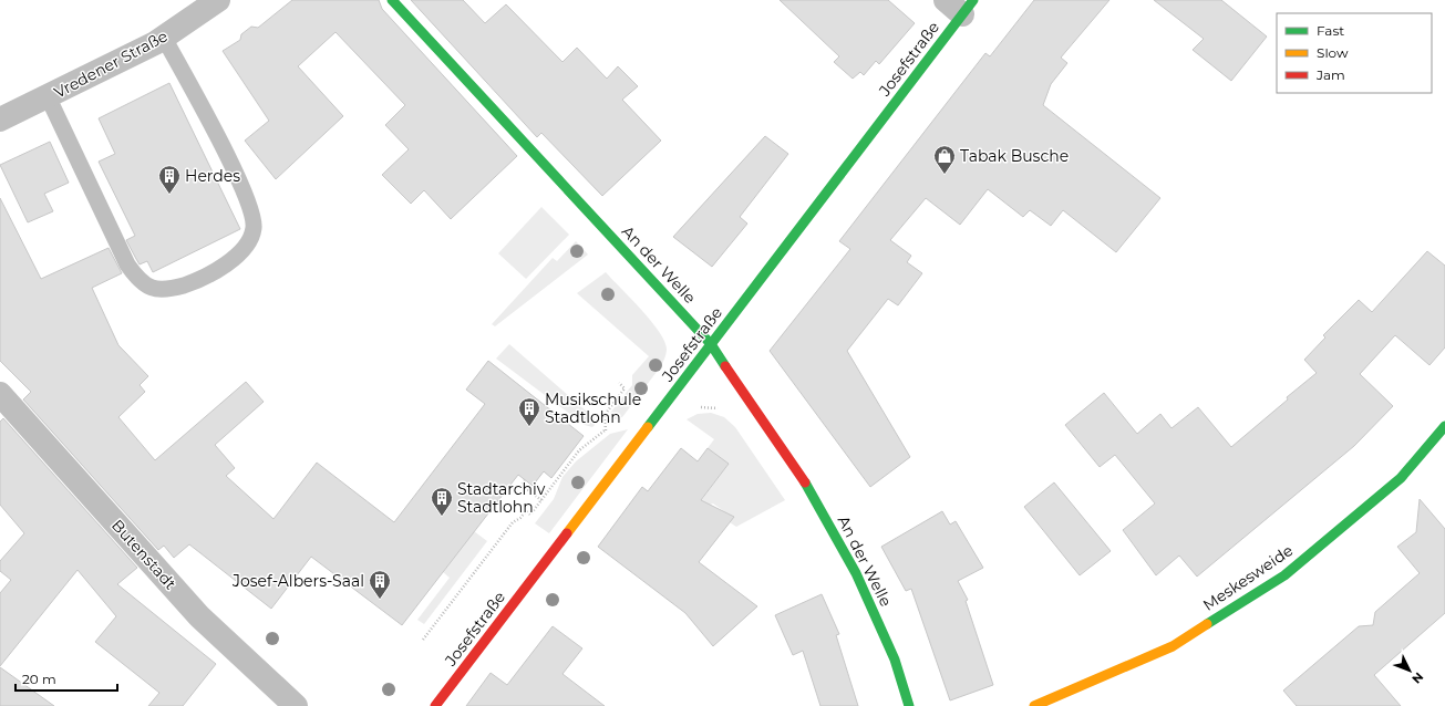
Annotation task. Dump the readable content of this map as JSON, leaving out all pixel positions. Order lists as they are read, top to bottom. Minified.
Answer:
{"streets":{"street":["Josefstraße","Vredener Straße","An der Welle","Butenstadt","Meskesweide"]},"crossings":[["Josefstraße","An der Welle"]],"places":{"shop":["Tabak Busche"],"building":["Herdes","Musikschule Stadtlohn","Stadtarchiv Stadtlohn","Josef-Albers-Saal"]},"legend":["Fast","Slow","Jam"],"scale_bar":"20 m","north":"bottom right"}
